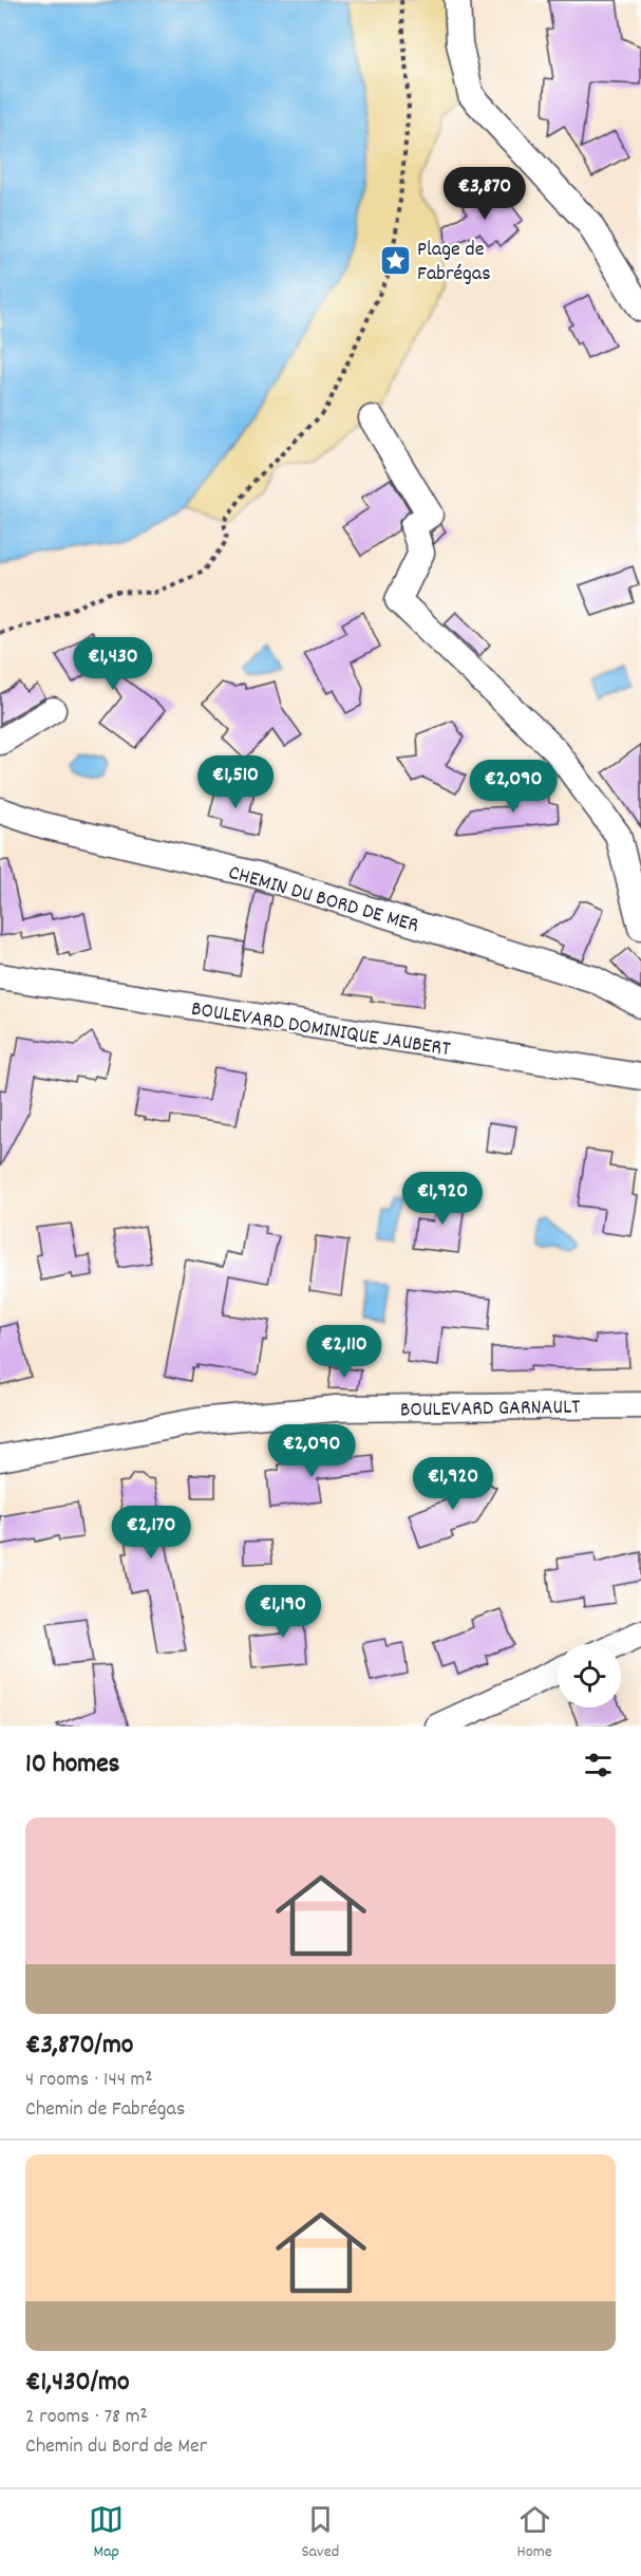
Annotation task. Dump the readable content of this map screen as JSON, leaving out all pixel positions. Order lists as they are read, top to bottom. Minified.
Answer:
{"streets":{"street":["CHEMIN DU BORD DE MER","BOULEVARD DOMINIQUE JAUBERT","BOULEVARD GARNAULT"]},"places":{"place":["Plage de Fabrégas"]},"page":{"price":["€3,870","€1,430","€1,510","€2,090","€1,920","€2,110","€2,090","€1,920","€2,170","€1,190"],"heading":"10 homes","list":[{"name":"€3,870/mo","note":"4 rooms · 144 m² · Chemin de Fabrégas"},{"name":"€1,430/mo","note":"2 rooms · 78 m² · Chemin du Bord de Mer"}],"tabs":["Map","Saved","Home"]}}
